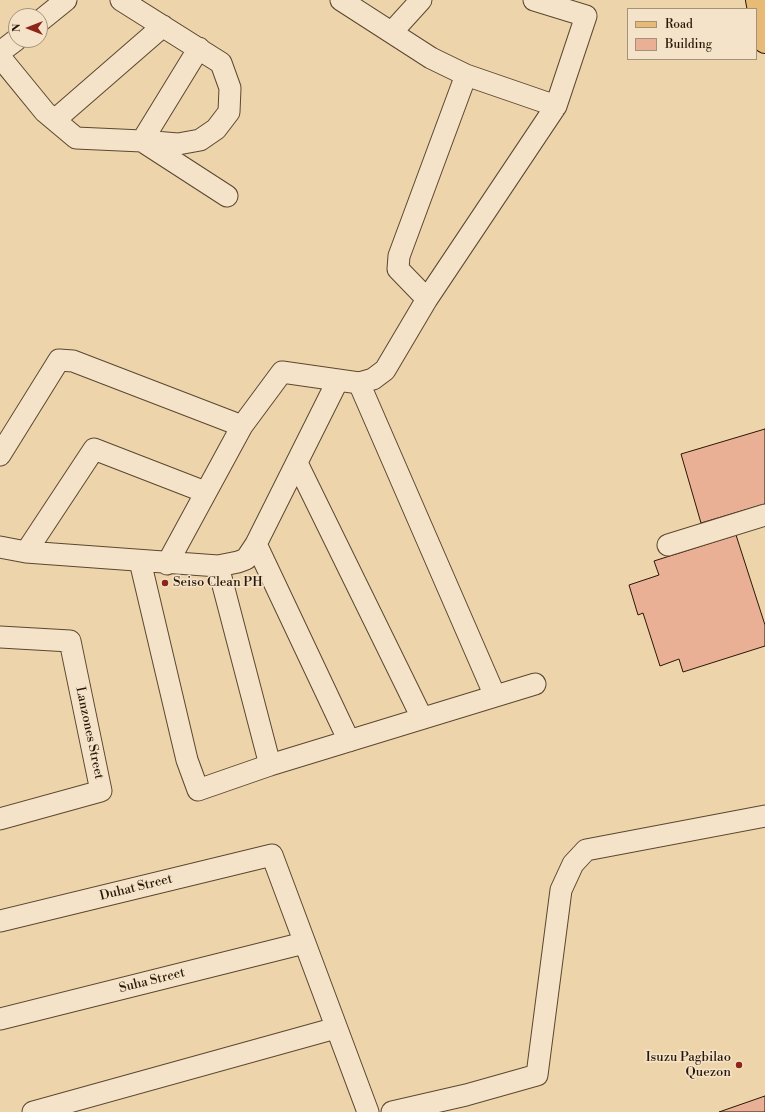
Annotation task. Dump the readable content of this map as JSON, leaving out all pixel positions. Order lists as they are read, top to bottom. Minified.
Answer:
{"streets":{"street":["Lanzones Street","Duhat Street","Suha Street"]},"crossings":[["Duhat Street","Suha Street"]],"places":["Seiso Clean PH","Isuzu Pagbilao Quezon"],"legend":["Road","Building"],"north":"left"}
